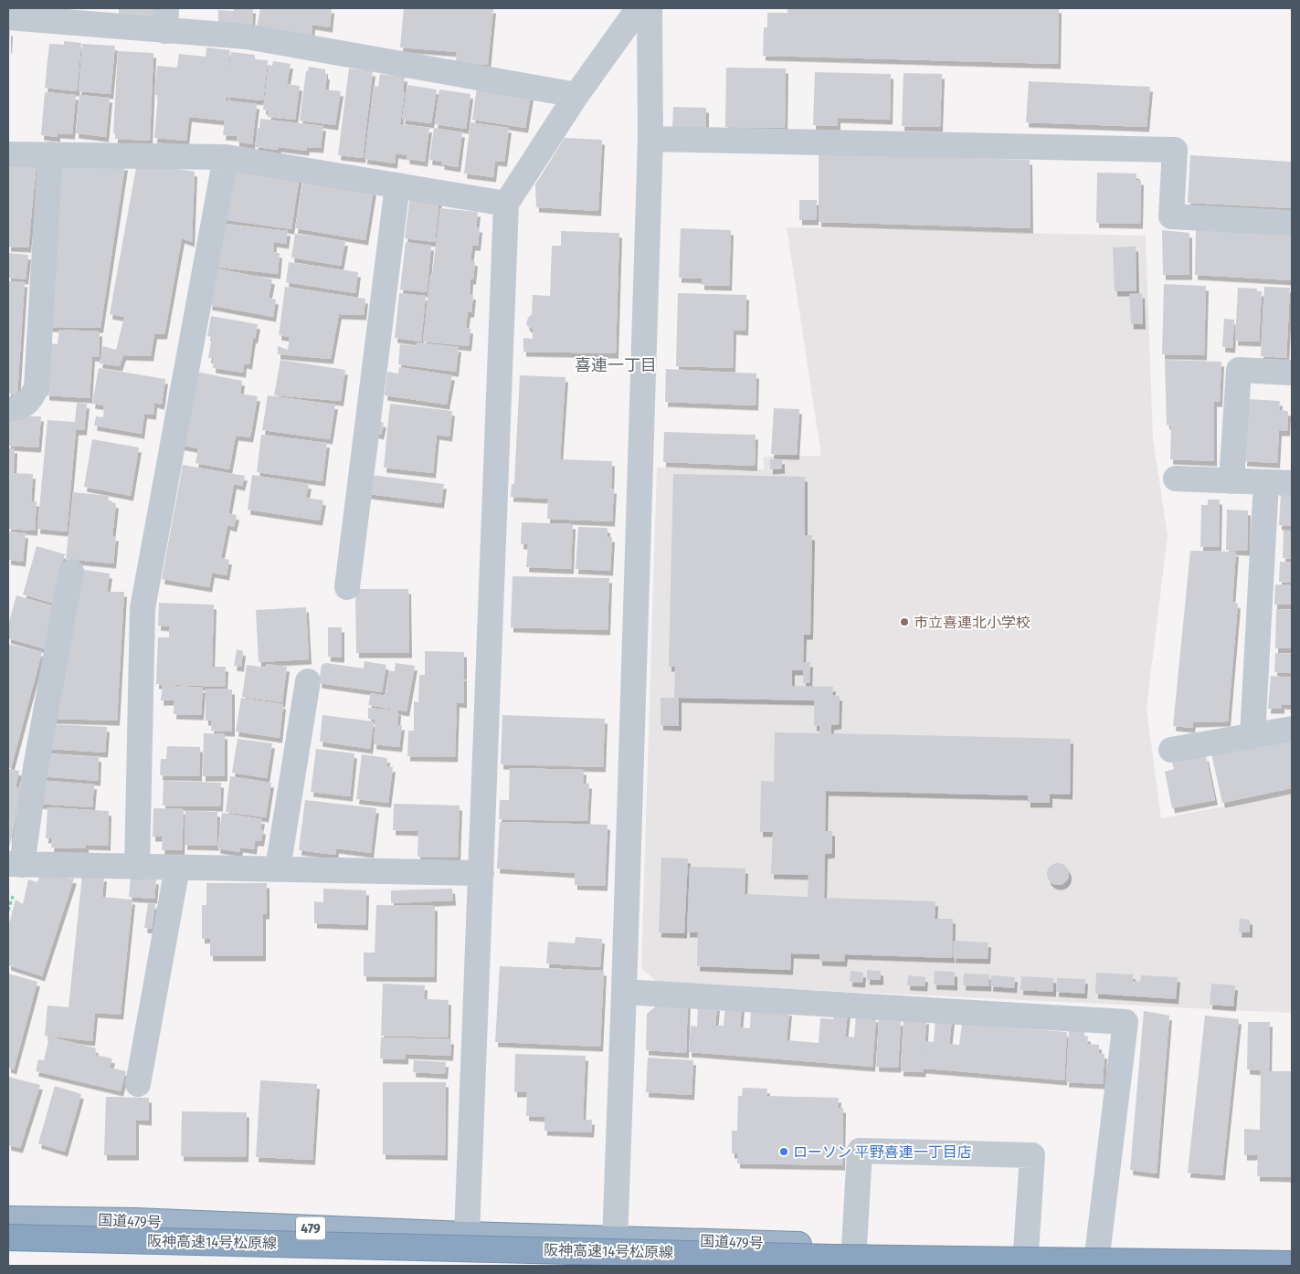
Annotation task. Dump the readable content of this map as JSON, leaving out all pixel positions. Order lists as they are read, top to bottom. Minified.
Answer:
{"streets":{"highway":["国道479号","479","阪神高速14号松原線"]},"districts":["喜連一丁目"],"places":["市立喜連北小学校","ローソン 平野喜連一丁目店"]}
